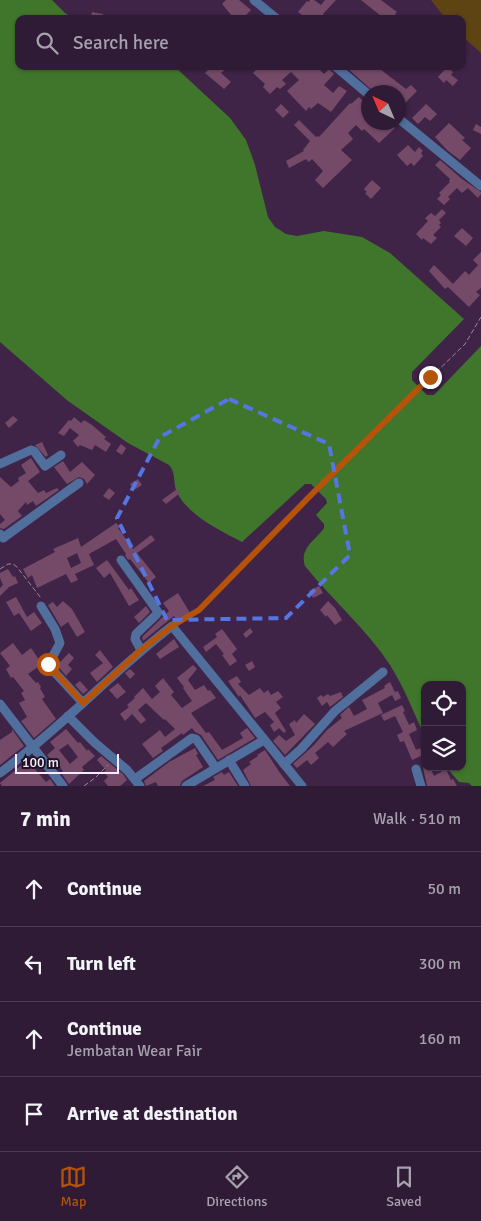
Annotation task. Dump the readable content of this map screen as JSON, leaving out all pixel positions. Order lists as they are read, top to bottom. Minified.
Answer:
{"scale_bar":"100 m","north":"top left","page":{"search":"Search here","scale":"100 m","heading":["7 min","Walk · 510 m"],"list":[["Continue","50 m"],["Turn left","300 m"],["Continue","Jembatan Wear Fair","160 m"],"Arrive at destination"],"nav":["Map","Directions","Saved"]}}
